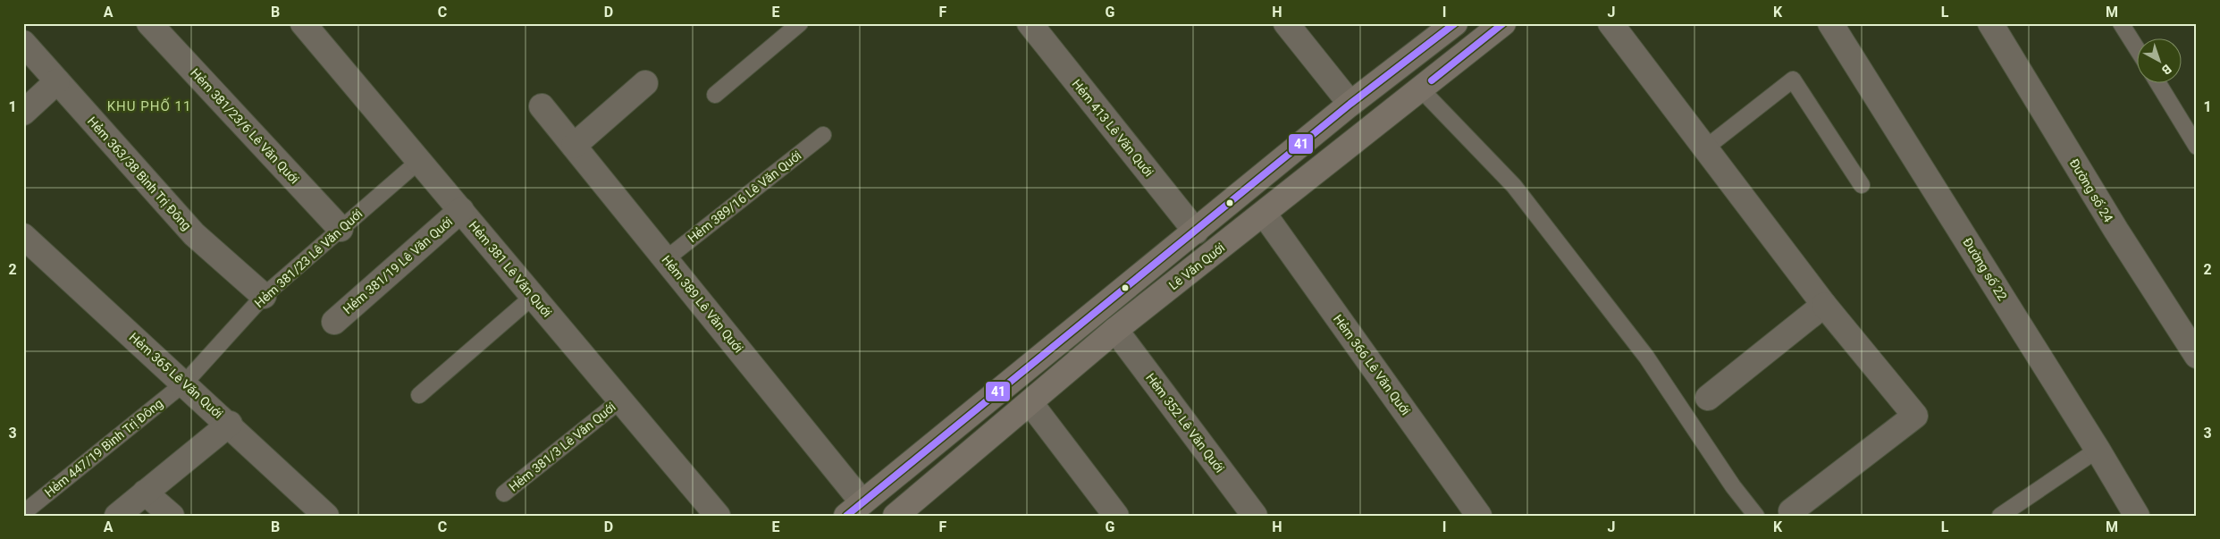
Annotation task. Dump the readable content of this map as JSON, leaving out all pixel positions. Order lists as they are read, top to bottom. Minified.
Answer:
{"streets":{"main road":["Lê Văn Quới"],"street":["Hẻm 381/23/6 Lê Văn Quới","Hẻm 413 Lê Văn Quới","Hẻm 363/38 Bình Trị Đông","Đường số 24","Hẻm 381/19 Lê Văn Quới","Hẻm 381 Lê Văn Quới","Đường số 22","Hẻm 389 Lê Văn Quới","Hẻm 366 Lê Văn Quới","Hẻm 365 Lê Văn Quới","Hẻm 352 Lê Văn Quới"],"lane":["Hẻm 389/16 Lê Văn Quới","Hẻm 381/23 Lê Văn Quới","Hẻm 381/3 Lê Văn Quới","Hẻm 447/19 Bình Trị Đông"]},"crossings":[["Hẻm 381/23/6 Lê Văn Quới","Hẻm 381/23 Lê Văn Quới"],["Hẻm 363/38 Bình Trị Đông","Hẻm 381/23 Lê Văn Quới"],["Hẻm 389/16 Lê Văn Quới","Hẻm 389 Lê Văn Quới"],["Hẻm 381/23 Lê Văn Quới","Hẻm 381 Lê Văn Quới"],["Hẻm 381/23 Lê Văn Quới","Hẻm 365 Lê Văn Quới"],["Hẻm 381/23 Lê Văn Quới","Hẻm 447/19 Bình Trị Đông"],["Hẻm 381/19 Lê Văn Quới","Hẻm 381 Lê Văn Quới"],["Lê Văn Quới","Hẻm 366 Lê Văn Quới"],["Lê Văn Quới","Hẻm 352 Lê Văn Quới"],["Hẻm 381 Lê Văn Quới","Hẻm 381/3 Lê Văn Quới"],["Hẻm 365 Lê Văn Quới","Hẻm 447/19 Bình Trị Đông"]],"districts":["KHU PHỐ 11"],"lines":["transit line 41"],"north":"bottom right","grid":{"columns":["A","B","C","D","E","F","G","H","I","J","K","L","M"],"rows":["1","2","3"]}}
